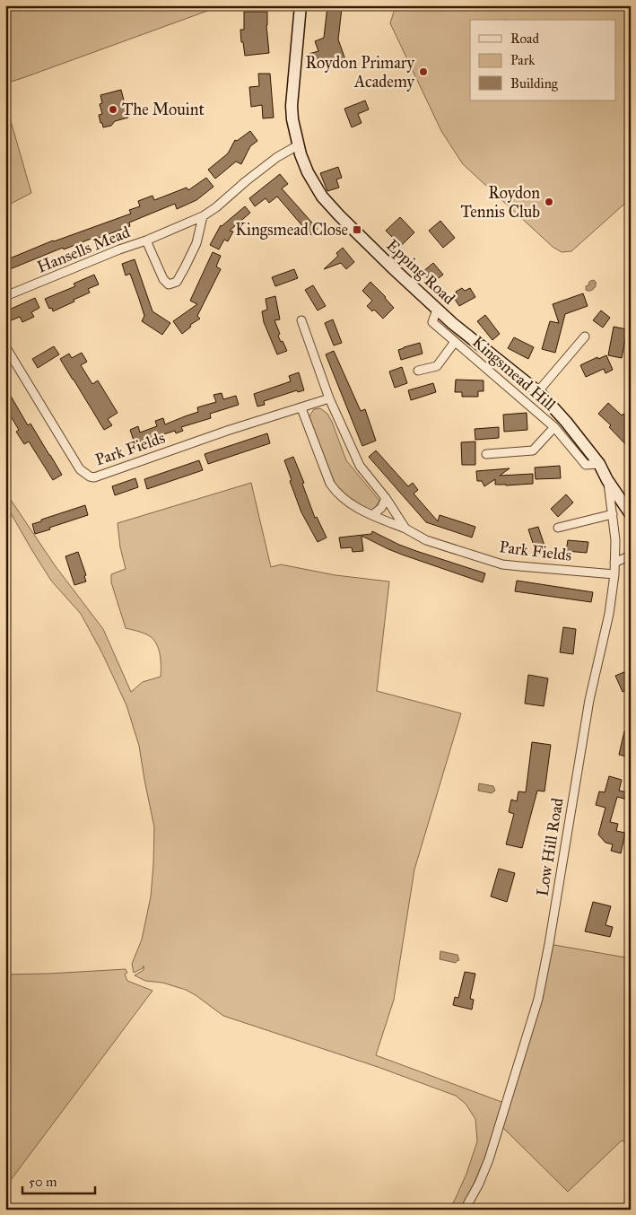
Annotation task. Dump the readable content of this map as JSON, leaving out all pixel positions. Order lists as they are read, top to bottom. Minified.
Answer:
{"streets":{"main road":["Epping Road"],"street":["Hansells Mead","Kingsmead Hill","Park Fields","Low Hill Road"]},"crossings":[["Hansells Mead","Epping Road"],["Epping Road","Kingsmead Hill"],["Epping Road","Low Hill Road"],["Park Fields","Low Hill Road"]],"places":{"other":["Roydon Primary Academy","The Mouint","Roydon Tennis Club"],"transit":["Kingsmead Close"]},"legend":["Road","Park","Building"],"scale_bar":"50 m"}
